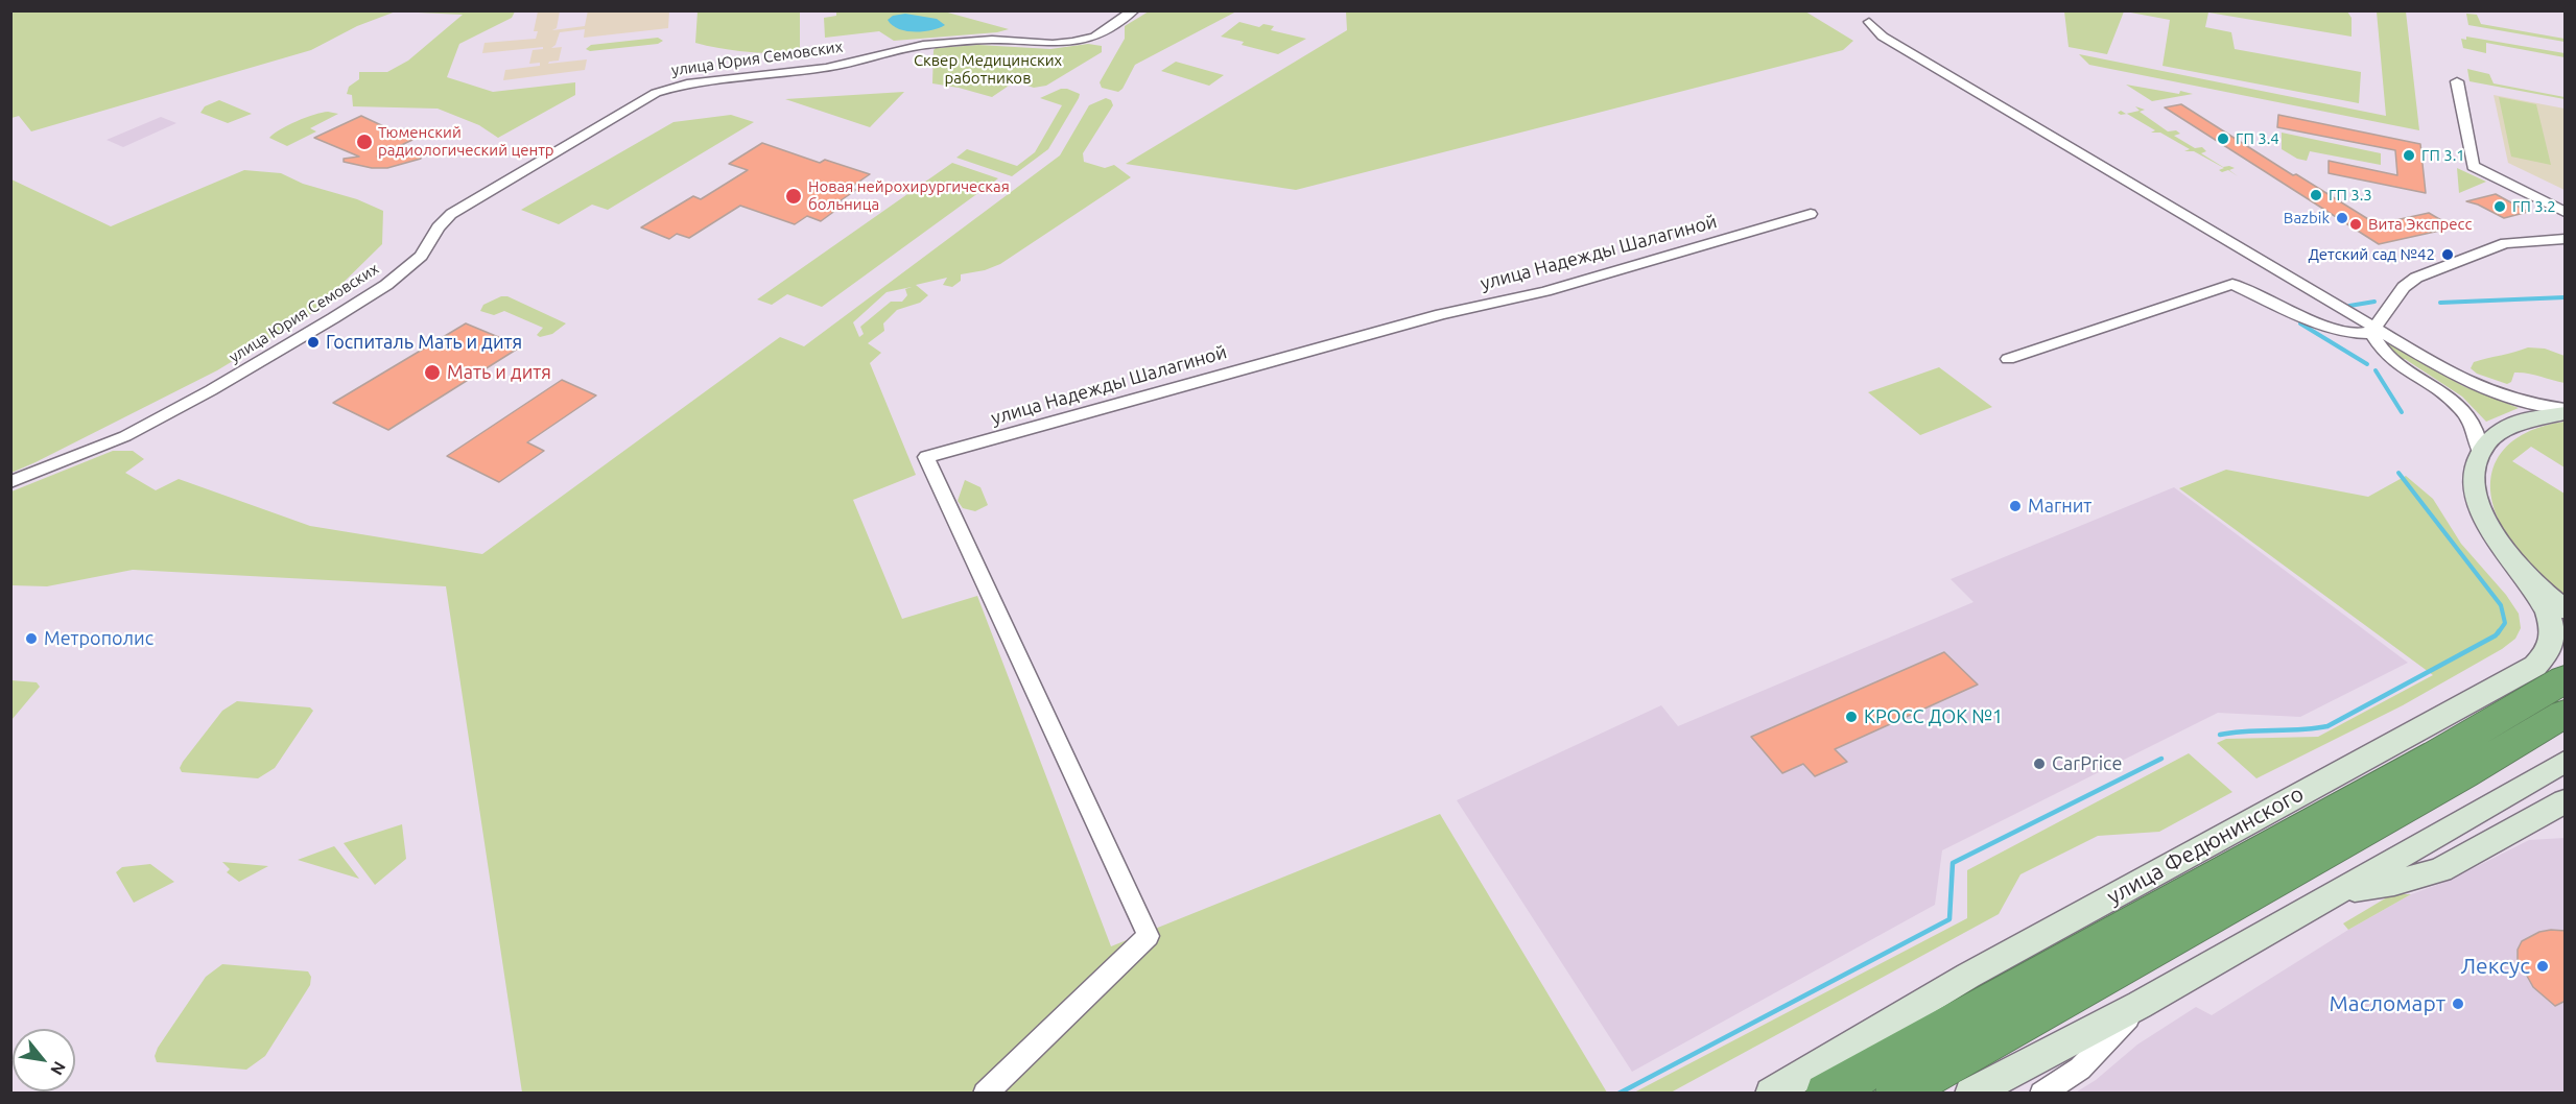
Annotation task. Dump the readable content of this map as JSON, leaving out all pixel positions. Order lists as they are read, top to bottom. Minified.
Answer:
{"streets":{"highway":["улица Федюнинского"],"street":["улица Юрия Семовских","улица Надежды Шалагиной"]},"parks":["Сквер Медицинских работников"],"places":["ГП 3.4","Тюменский радиологический центр","ГП 3.1","ГП 3.3","Новая нейрохирургическая больница","ГП 3.2","Bazbik","Вита Экспресс","Детский сад №42","Госпиталь Мать и дитя","Мать и дитя","Магнит","Метрополис","КРОСС ДОК №1","CarPrice","Лексус","Масломарт"],"north":"bottom right"}
